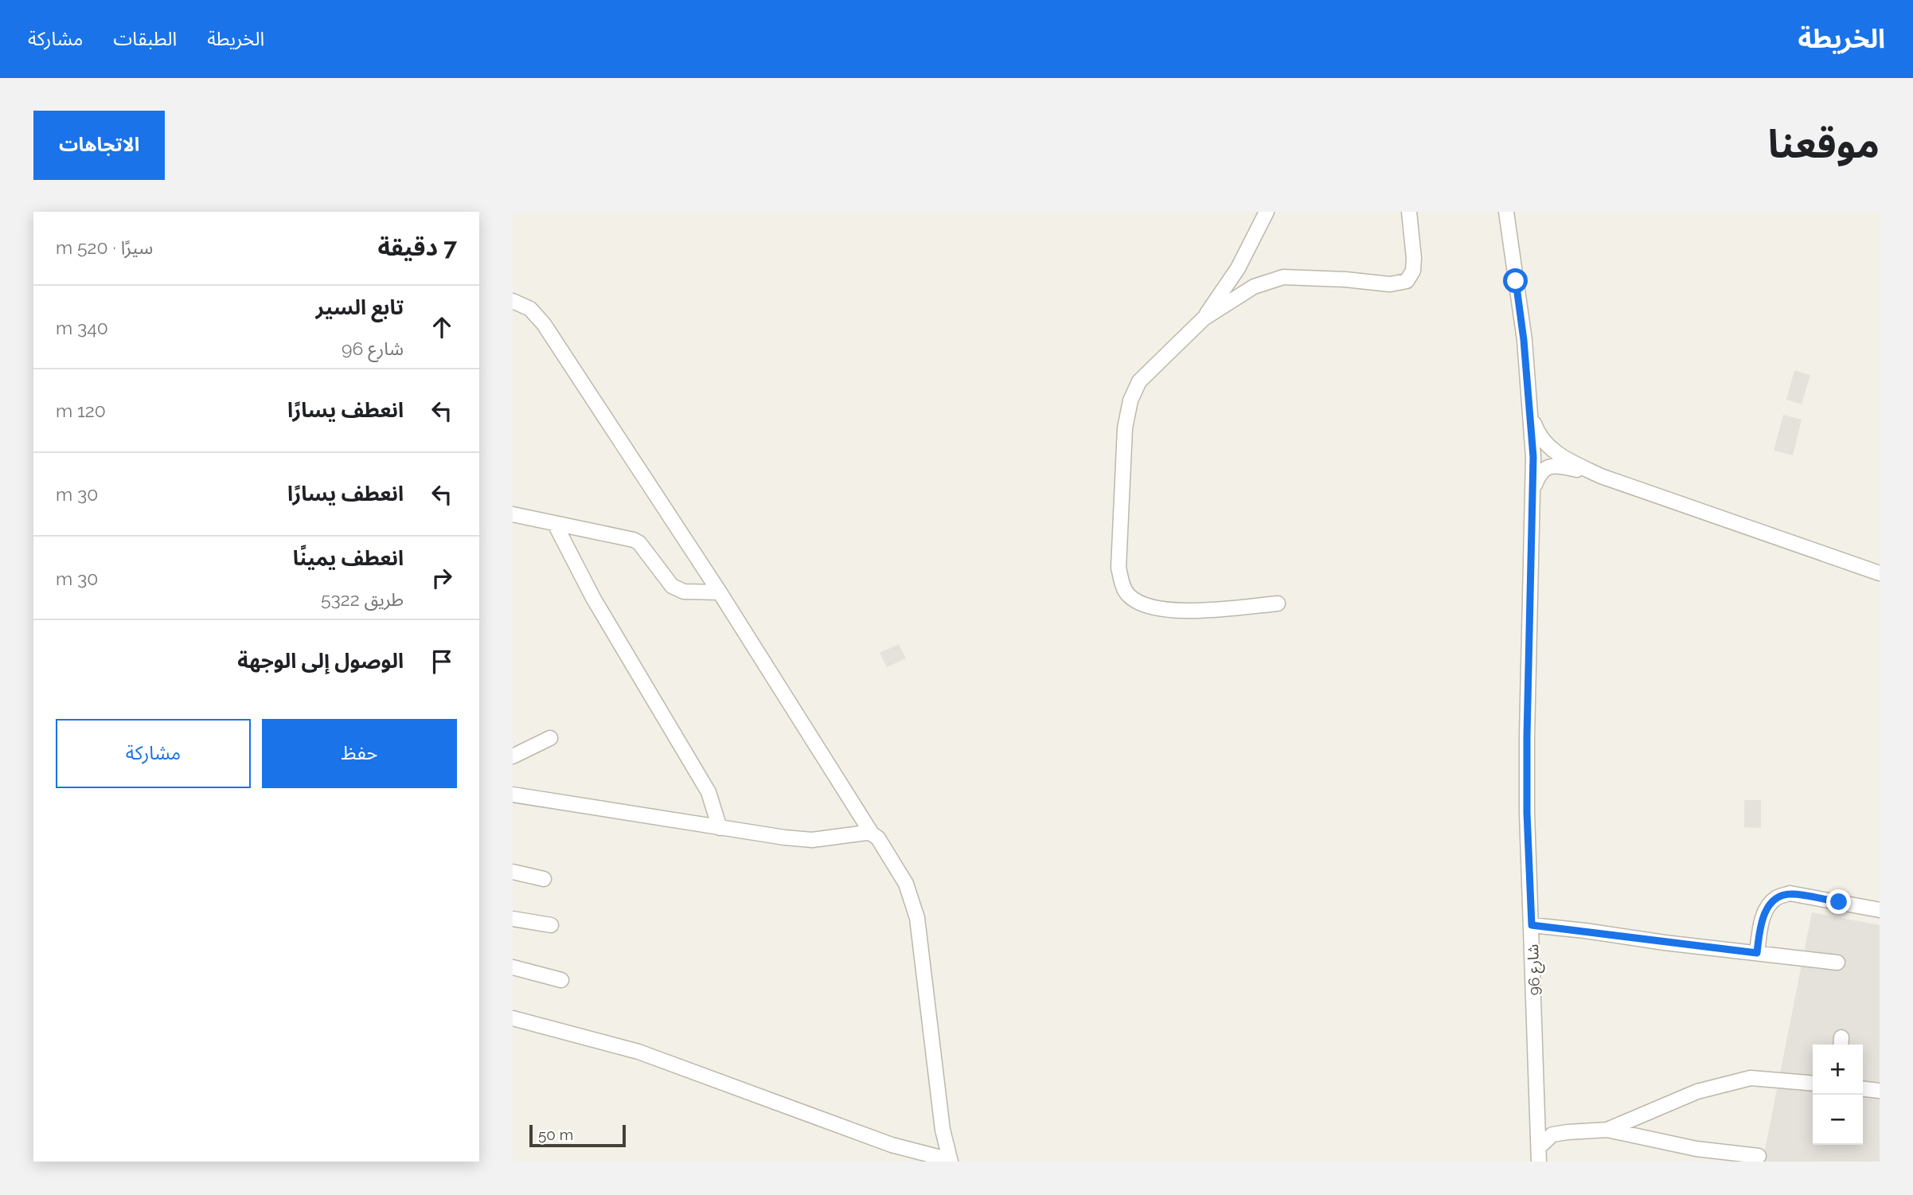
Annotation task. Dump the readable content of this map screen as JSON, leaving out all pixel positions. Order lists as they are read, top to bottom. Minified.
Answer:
{"streets":{"street":["شارع 96"]},"scale_bar":"50 m","page":{"header":"الخريطة","nav":["الخريطة","الطبقات","مشاركة"],"title":"موقعنا","buttons":["الاتجاهات",["حفظ","مشاركة"]],"heading":["7 دقيقة","سيرًا · 520 m"],"list":[["تابع السير","شارع 96","340 m"],["انعطف يسارًا","120 m"],["انعطف يسارًا","30 m"],["انعطف يمينًا","طريق 5322","30 m"],"الوصول إلى الوجهة"],"map_buttons":["+","−"],"scale":"50 m"}}
